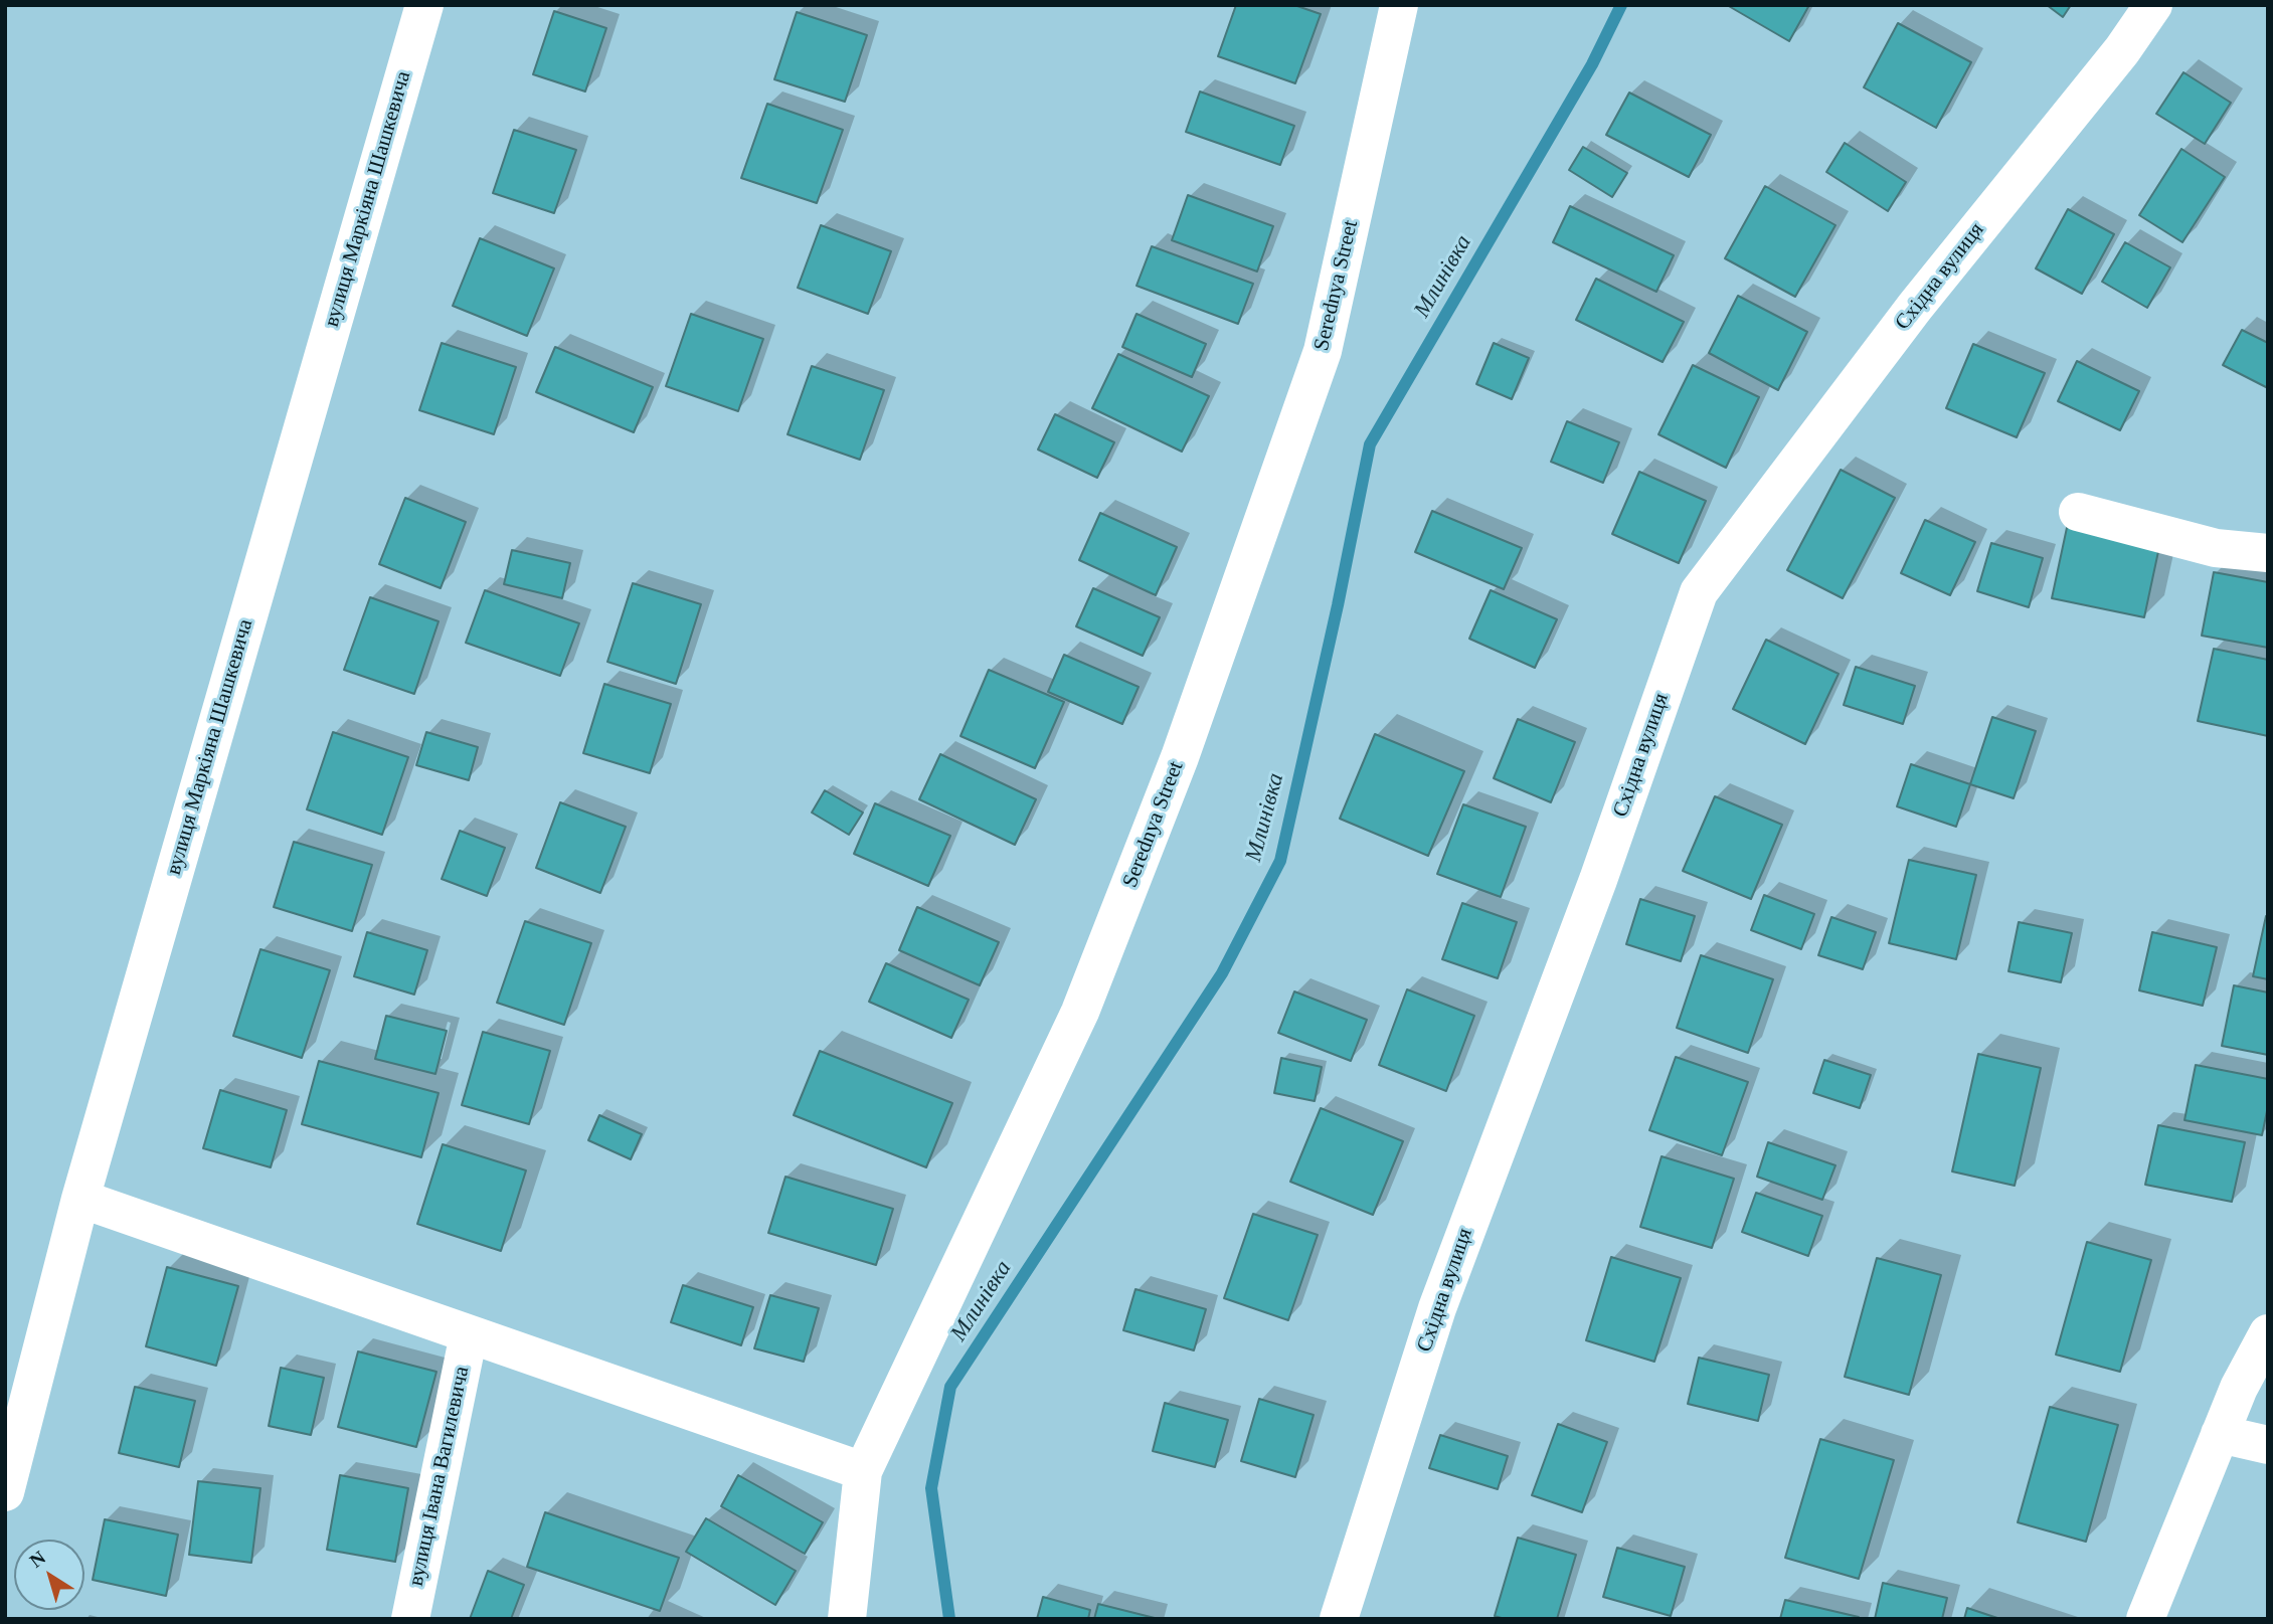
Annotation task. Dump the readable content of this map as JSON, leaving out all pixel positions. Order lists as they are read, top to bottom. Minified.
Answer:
{"streets":{"street":["вулиця Маркіяна Шашкевича","Східна вулиця","Serednya Street","вулиця Івана Вагилевича"]},"water":["Млинівка"],"north":"top left"}
